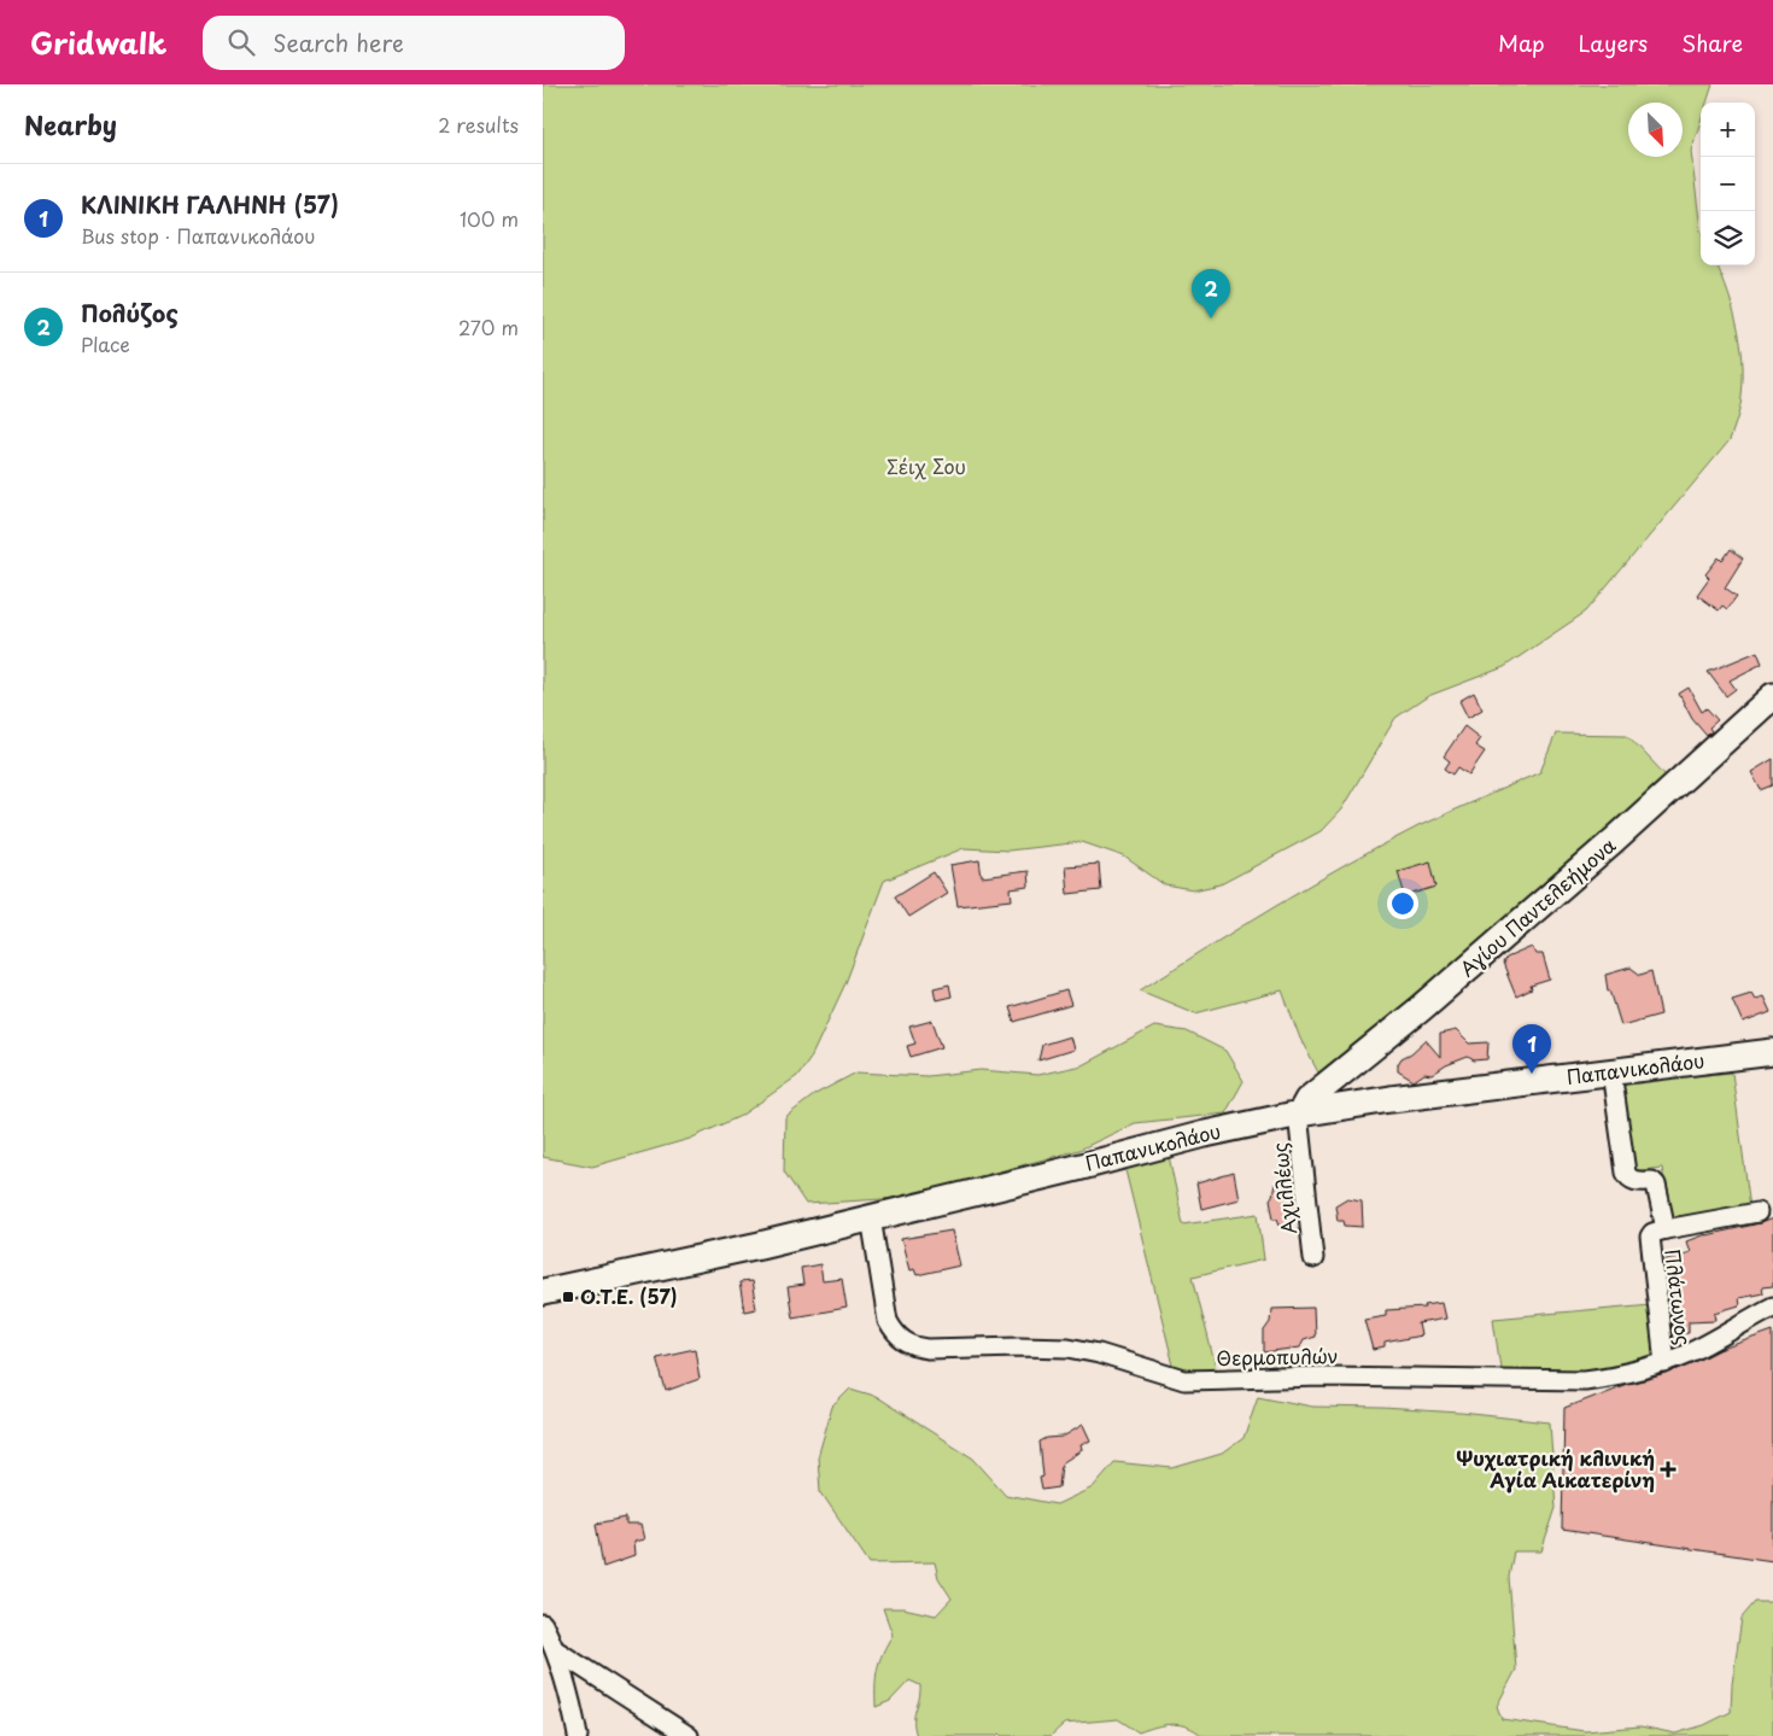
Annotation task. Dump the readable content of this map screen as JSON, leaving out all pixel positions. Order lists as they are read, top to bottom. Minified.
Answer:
{"streets":{"main road":["Αγίου Παντελεήμονα","Παπανικολάου"],"street":["Αχιλλέως","Πλάτωνος","Θερμοπυλών"]},"crossings":[["Αγίου Παντελεήμονα","Παπανικολάου"],["Αγίου Παντελεήμονα","Αχιλλέως"],["Παπανικολάου","Αχιλλέως"],["Παπανικολάου","Πλάτωνος"],["Παπανικολάου","Θερμοπυλών"],["Πλάτωνος","Θερμοπυλών"]],"parks":["Σέιχ Σου"],"places":{"transit":["Ο.Τ.Ε. (57)"],"health":["Ψυχιατρική κλινική Αγία Αικατερίνη"]},"north":"bottom right","page":{"header":"Gridwalk","search":"Search here","nav":["Map","Layers","Share"],"heading":["Nearby","2 results"],"map_buttons":["+","−"],"list":[{"mark":"1","name":"ΚΛΙΝΙΚΗ ΓΑΛΗΝΗ (57)","note":"Bus stop · Παπανικολάου","value":"100 m"},{"mark":"2","name":"Πολύζος","note":"Place","value":"270 m"}],"pins":["2","1"]}}
